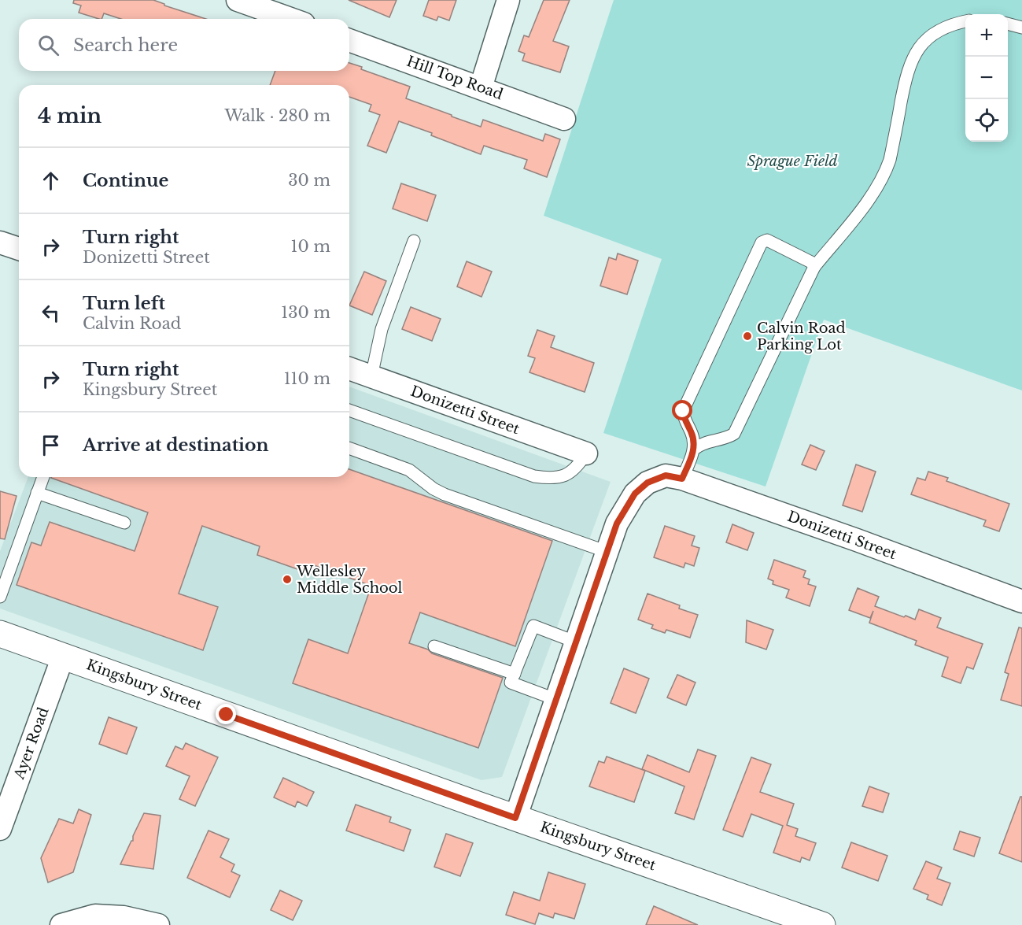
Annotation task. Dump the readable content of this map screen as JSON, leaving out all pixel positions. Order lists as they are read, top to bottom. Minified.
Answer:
{"streets":{"main road":["Kingsbury Street"],"street":["Hill Top Road","Donizetti Street","Ayer Road"]},"crossings":[["Kingsbury Street","Ayer Road"]],"parks":["Sprague Field"],"places":["Calvin Road Parking Lot","Wellesley Middle School"],"page":{"map_buttons":["+","−"],"search":"Search here","heading":["4 min","Walk · 280 m"],"list":[["Continue","30 m"],["Turn right","Donizetti Street","10 m"],["Turn left","Calvin Road","130 m"],["Turn right","Kingsbury Street","110 m"],"Arrive at destination"]}}
